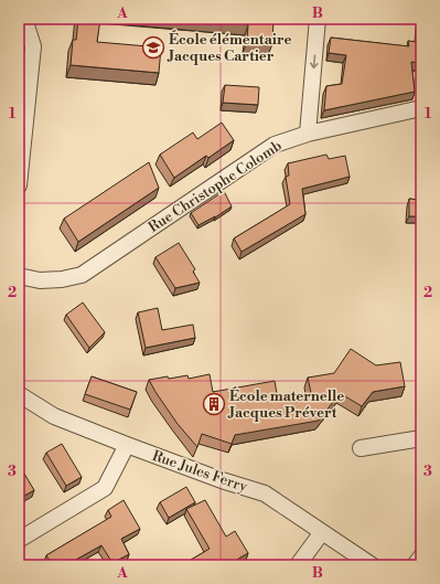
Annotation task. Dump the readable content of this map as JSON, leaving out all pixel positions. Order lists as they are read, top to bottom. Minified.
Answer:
{"streets":{"street":["Rue Christophe Colomb","Rue Jules Ferry"]},"places":{"school or university":["École élémentaire Jacques Cartier"],"building":["École maternelle Jacques Prévert"]},"grid":{"columns":["A","B"],"rows":["1","2","3"]}}
